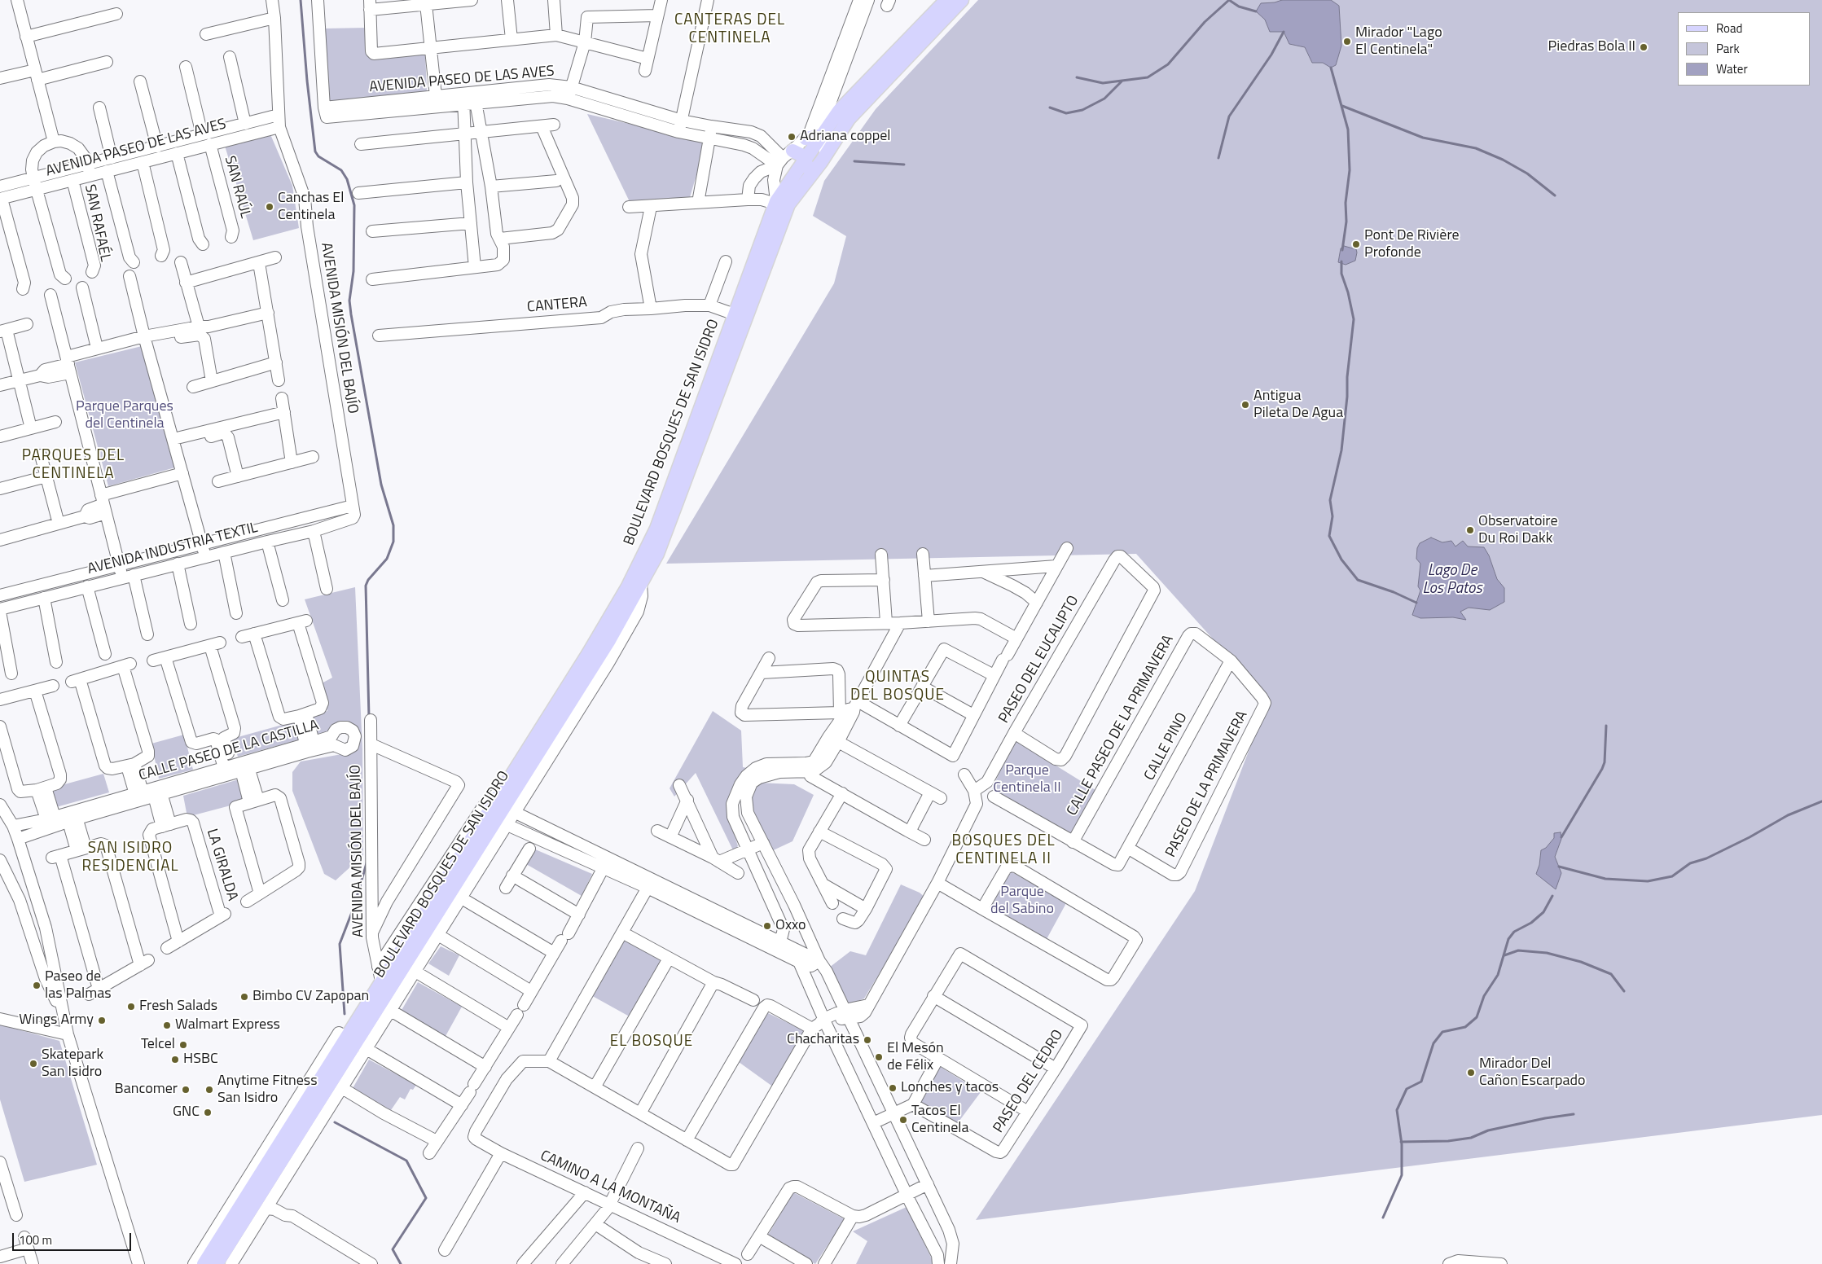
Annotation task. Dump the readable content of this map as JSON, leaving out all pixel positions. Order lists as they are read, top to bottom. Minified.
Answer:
{"streets":{"main road":["BOULEVARD BOSQUES DE SAN ISIDRO"],"street":["AVENIDA PASEO DE LAS AVES","SAN RAÚL","SAN RAFAÉL","CANTERA","AVENIDA MISIÓN DEL BAJÍO","AVENIDA INDUSTRIA TEXTIL","PASEO DEL EUCALIPTO","CALLE PASEO DE LA PRIMAVERA","CALLE PINO","CALLE PASEO DE LA CASTILLA","PASEO DE LA PRIMAVERA","LA GIRALDA","PASEO DEL CEDRO","CAMINO A LA MONTAÑA"]},"crossings":[["AVENIDA PASEO DE LAS AVES","SAN RAÚL"],["AVENIDA PASEO DE LAS AVES","SAN RAFAÉL"],["AVENIDA PASEO DE LAS AVES","AVENIDA MISIÓN DEL BAJÍO"],["CANTERA","BOULEVARD BOSQUES DE SAN ISIDRO"],["AVENIDA MISIÓN DEL BAJÍO","BOULEVARD BOSQUES DE SAN ISIDRO"],["AVENIDA MISIÓN DEL BAJÍO","AVENIDA INDUSTRIA TEXTIL"],["CALLE PASEO DE LA PRIMAVERA","CALLE PINO"],["CALLE PASEO DE LA PRIMAVERA","PASEO DE LA PRIMAVERA"],["CALLE PINO","PASEO DE LA PRIMAVERA"]],"districts":["CANTERAS DEL CENTINELA","PARQUES DEL CENTINELA","QUINTAS DEL BOSQUE","BOSQUES DEL CENTINELA II","SAN ISIDRO RESIDENCIAL","EL BOSQUE"],"water":["Lago De Los Patos"],"parks":["Parque Parques del Centinela","Parque Centinela II","Parque del Sabino"],"places":["Mirador \"Lago El Centinela\"","Piedras Bola II","Adriana coppel","Canchas El Centinela","Pont De Rivière Profonde","Antigua Pileta De Agua","Observatoire Du Roi Dakk","Oxxo","Paseo de las Palmas","Bimbo CV Zapopan","Fresh Salads","Wings Army","Walmart Express","Chacharitas","Telcel","El Mesón de Félix","HSBC","Skatepark San Isidro","Mirador Del Cañon Escarpado","Lonches y tacos","Bancomer","Anytime Fitness San Isidro","GNC","Tacos El Centinela"],"legend":["Road","Park","Water"],"scale_bar":"100 m"}
